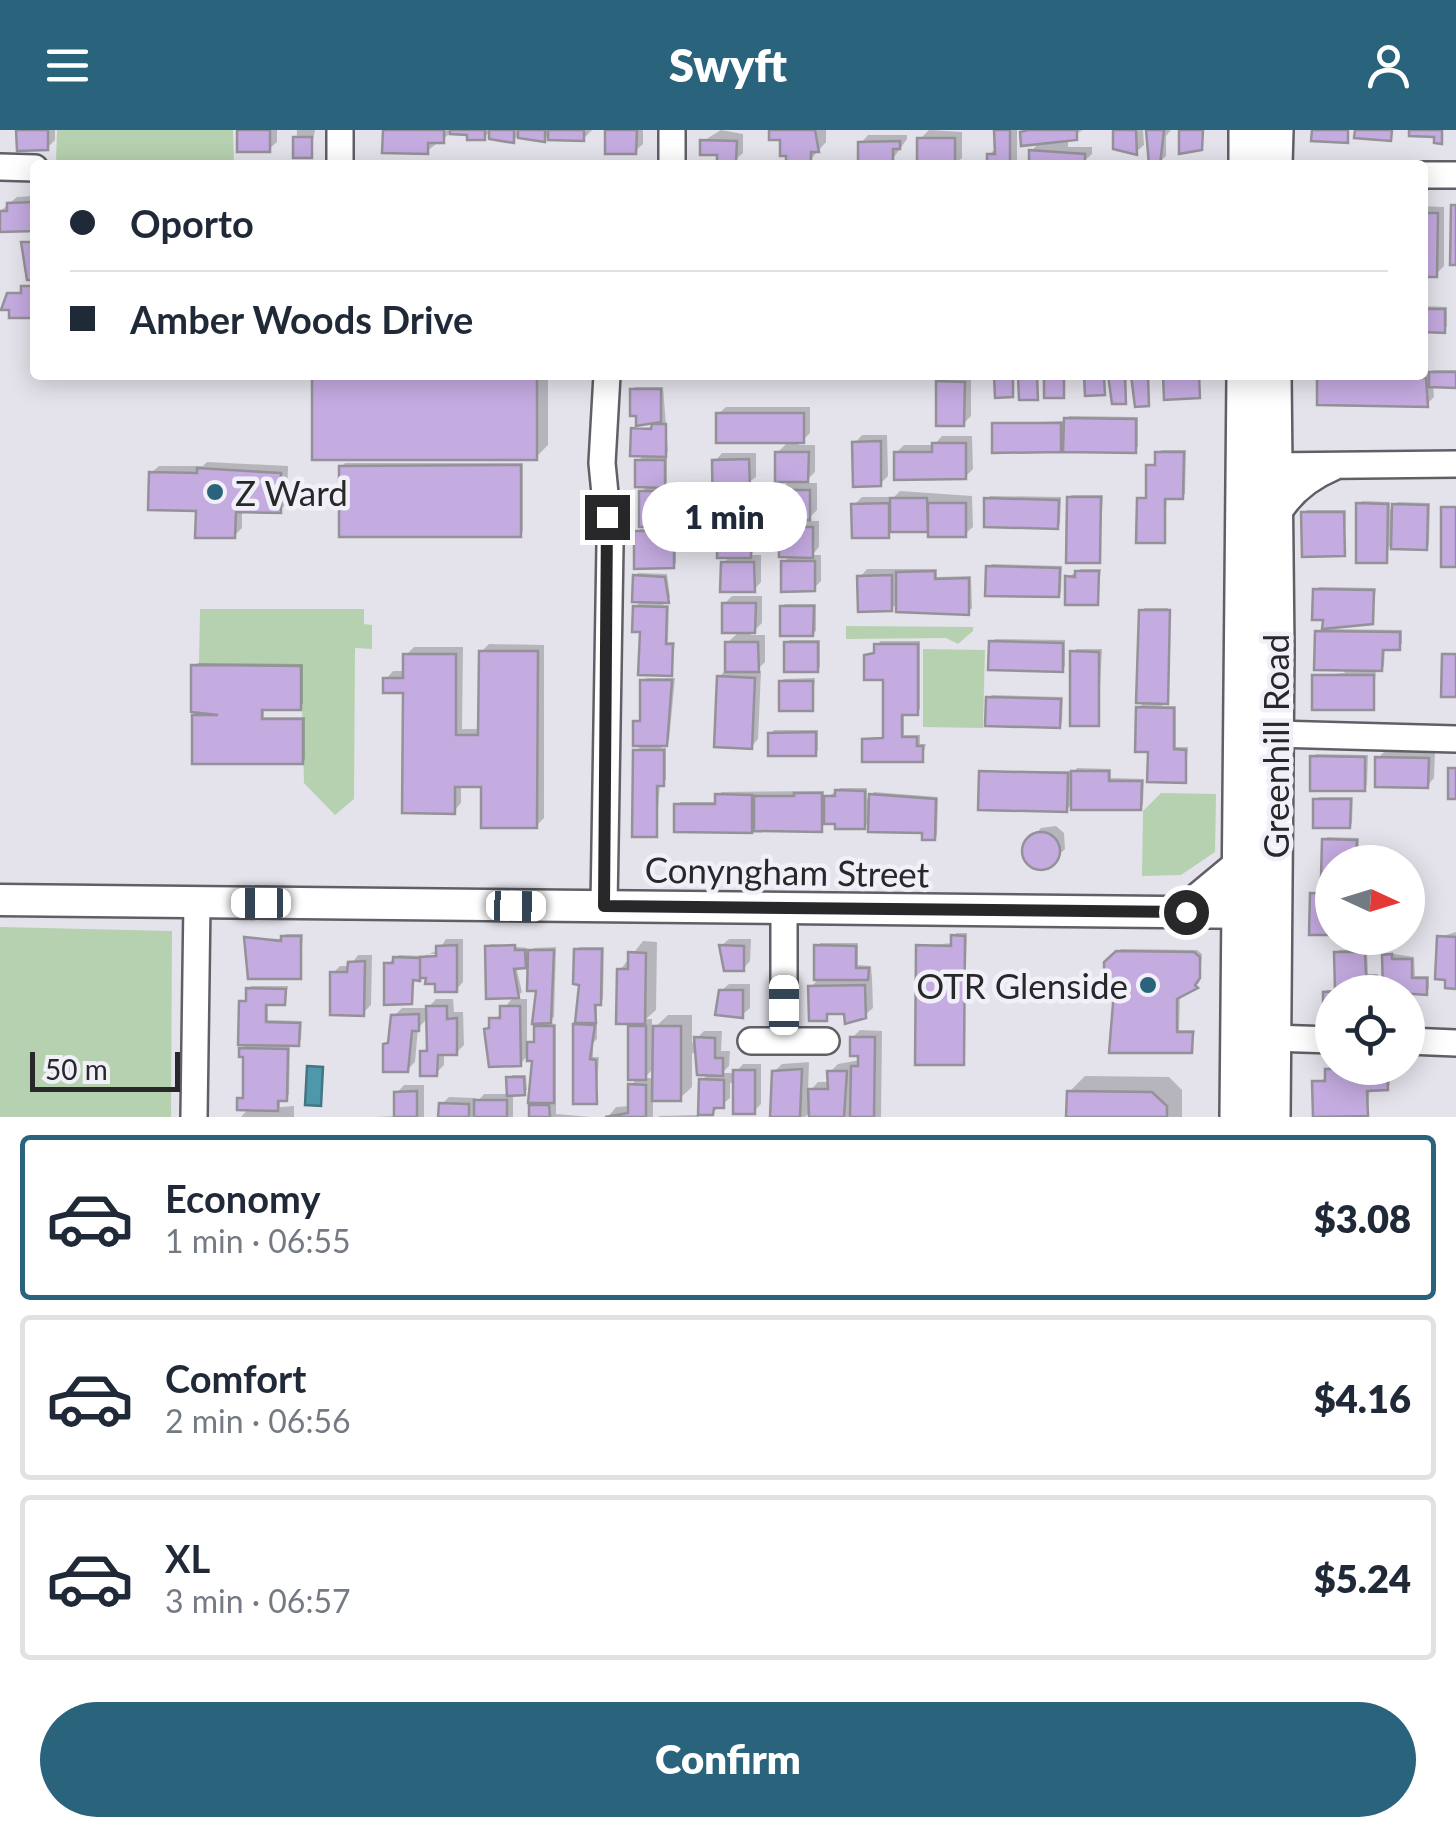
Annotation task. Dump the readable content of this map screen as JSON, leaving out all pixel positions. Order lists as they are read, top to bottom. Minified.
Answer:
{"streets":{"main road":["Greenhill Road"],"street":["Conyngham Street"]},"crossings":[["Greenhill Road","Conyngham Street"]],"places":["Z Ward","OTR Glenside"],"scale_bar":"50 m","north":"right","page":{"header":"Swyft","banner":["Oporto","Amber Woods Drive"],"bubble":"1 min","scale":"50 m","list":[{"name":"Economy","note":"1 min · 06:55","value":"$3.08"},{"name":"Comfort","note":"2 min · 06:56","value":"$4.16"},{"name":"XL","note":"3 min · 06:57","value":"$5.24"}],"buttons":"Confirm"}}
